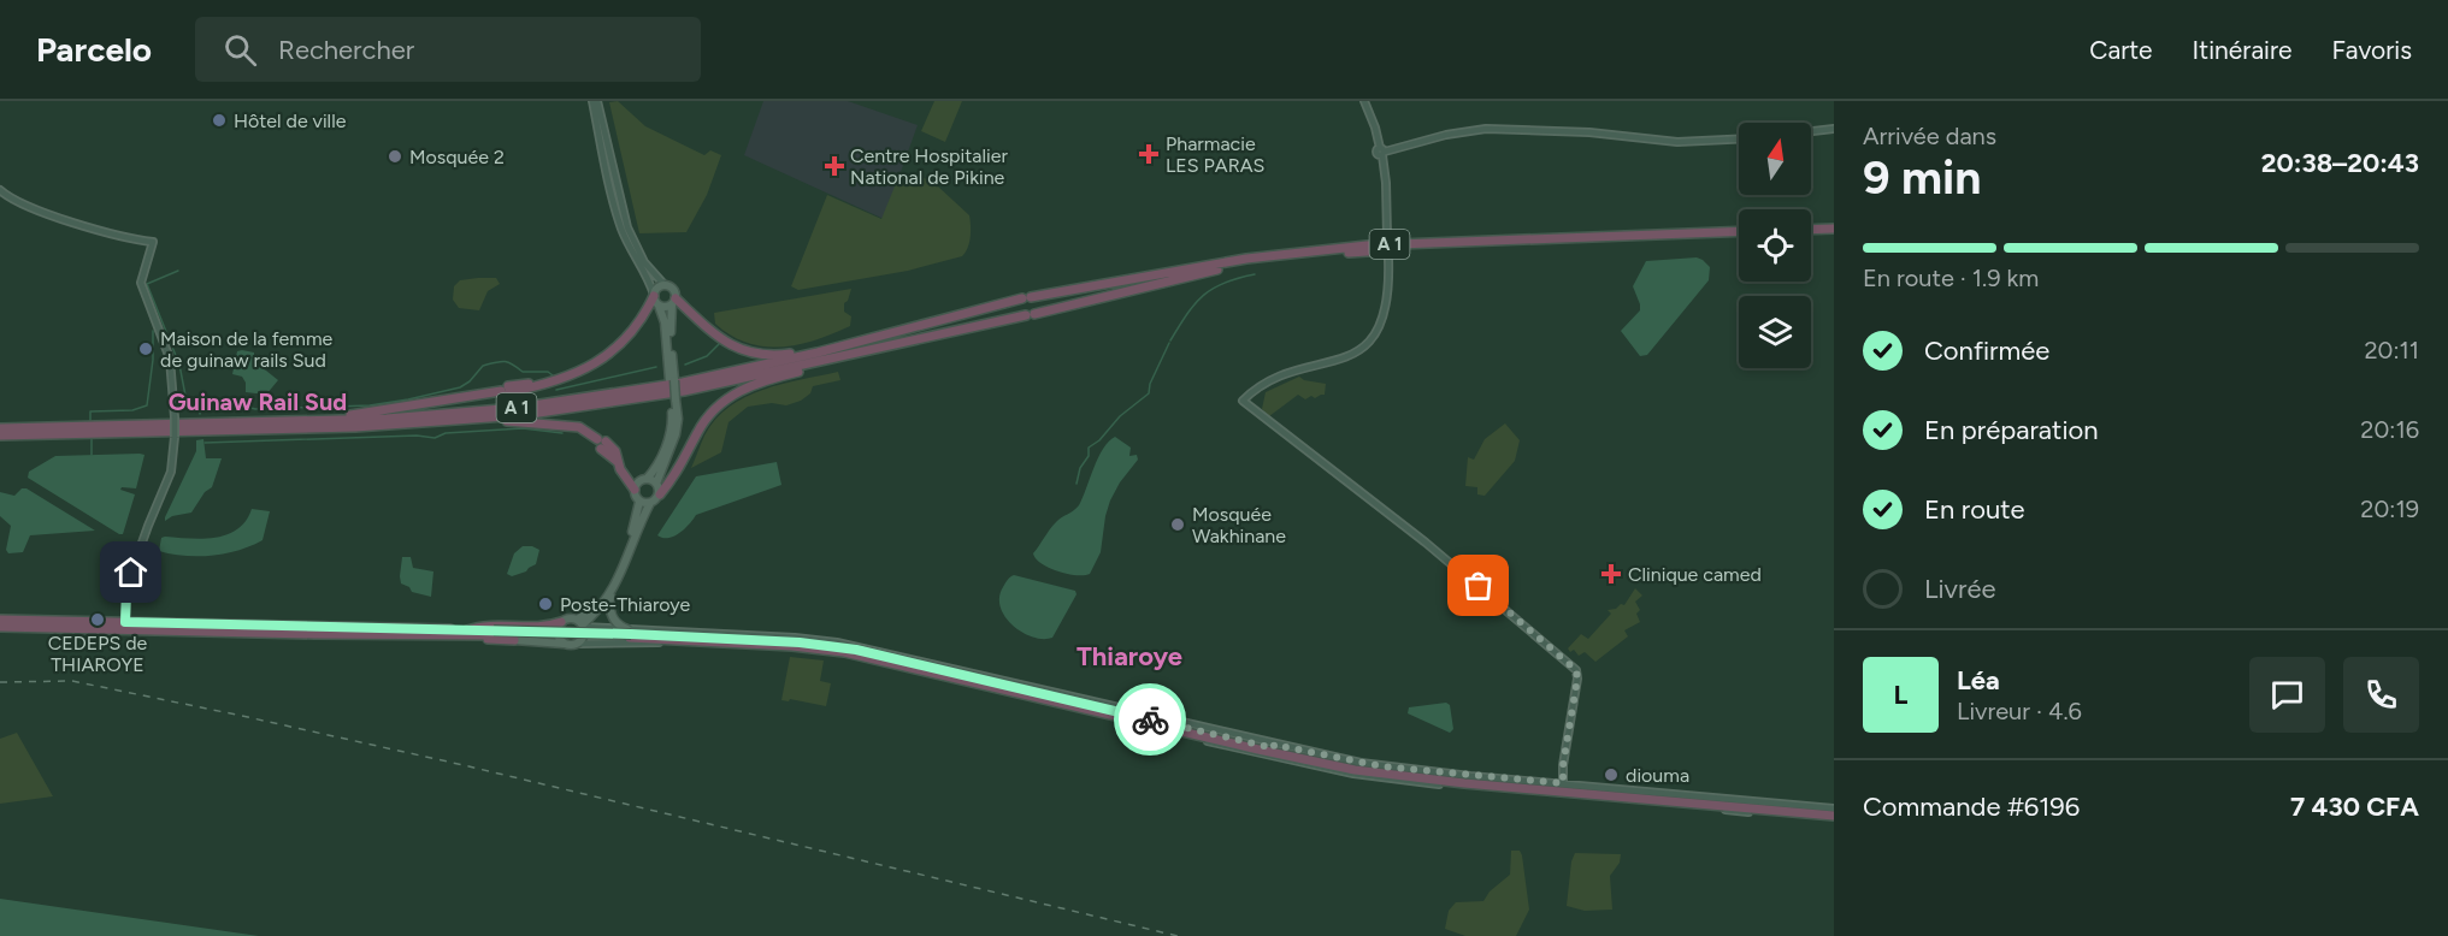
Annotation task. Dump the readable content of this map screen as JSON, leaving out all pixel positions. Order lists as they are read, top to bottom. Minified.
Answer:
{"streets":{"highway":["A 1"]},"districts":["Guinaw Rail Sud","Thiaroye"],"places":{"other":["Hôtel de ville","Mosquée 2","Maison de la femme de guinaw rails Sud","Mosquée Wakhinane","Poste-Thiaroye","CEDEPS de THIAROYE","diouma"],"health":["Pharmacie LES PARAS","Centre Hospitalier National de Pikine","Clinique camed"]},"north":"top","page":{"header":"Parcelo","search":"Rechercher","nav":["Carte","Itinéraire","Favoris"],"heading":["9 min","Arrivée dans","20:38–20:43"],"panel":["Léa","Livreur · 4.6","Commande #6196","7 430 CFA"],"bar":"En route · 1.9 km","list":[["Confirmée","20:11"],["En préparation","20:16"],["En route","20:19"],"Livrée"],"round":"L"}}
